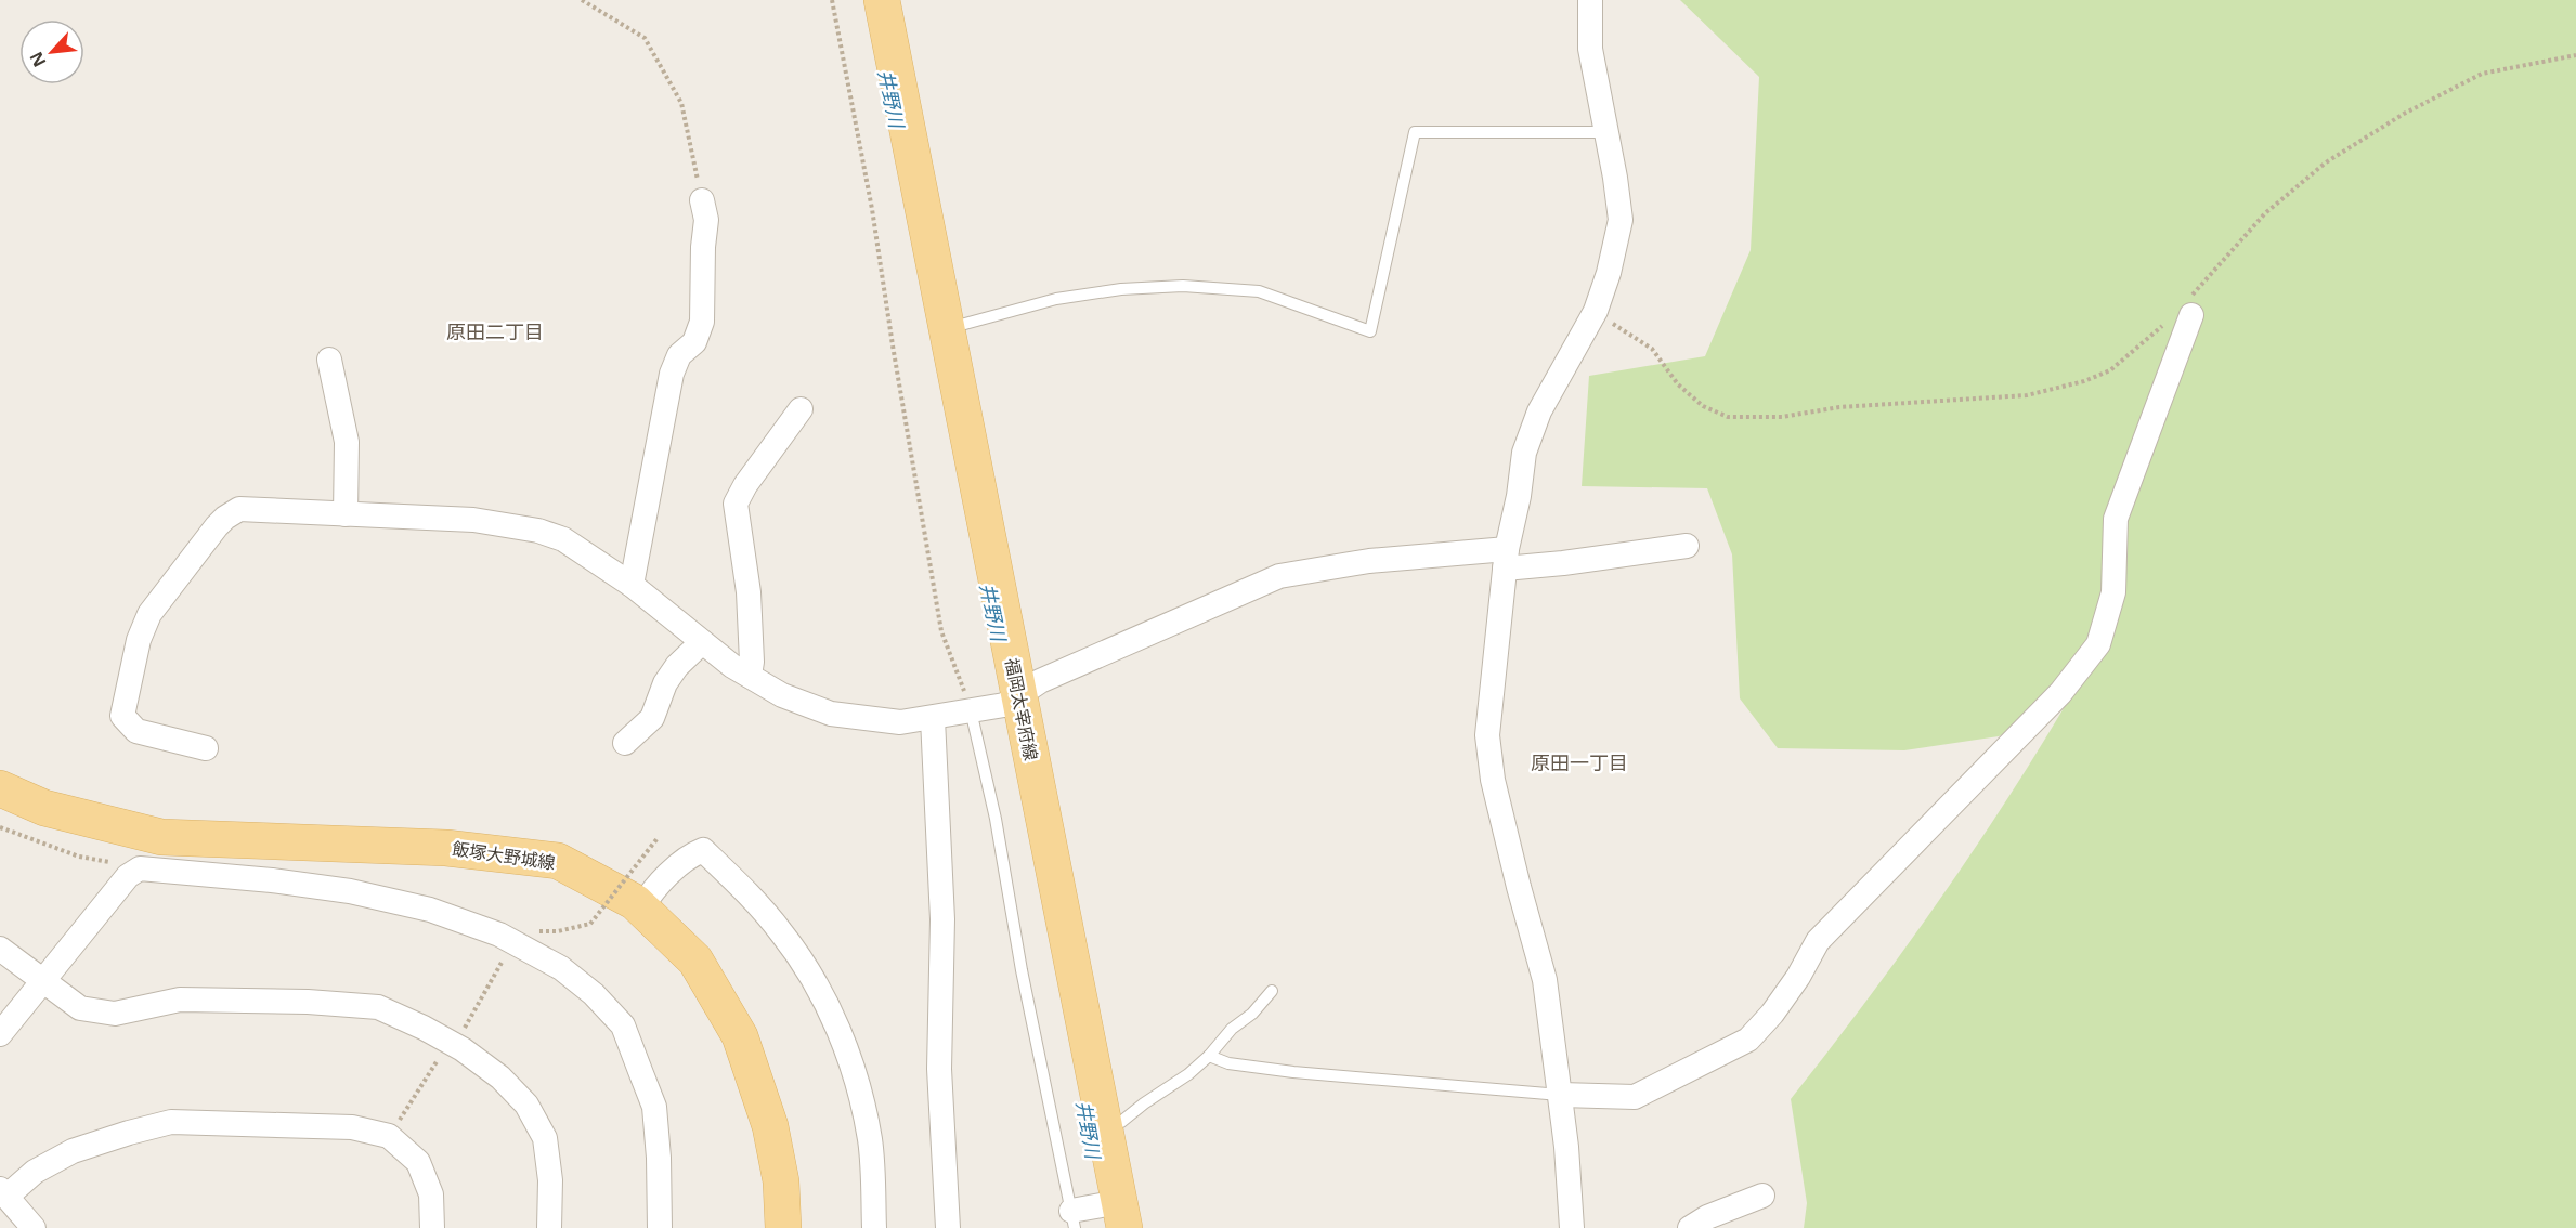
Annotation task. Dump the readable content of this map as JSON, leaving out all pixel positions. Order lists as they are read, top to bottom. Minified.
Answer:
{"streets":{"main road":["福岡太宰府線","飯塚大野城線"]},"districts":["原田二丁目","原田一丁目"],"water":["井野川"],"north":"bottom left"}
